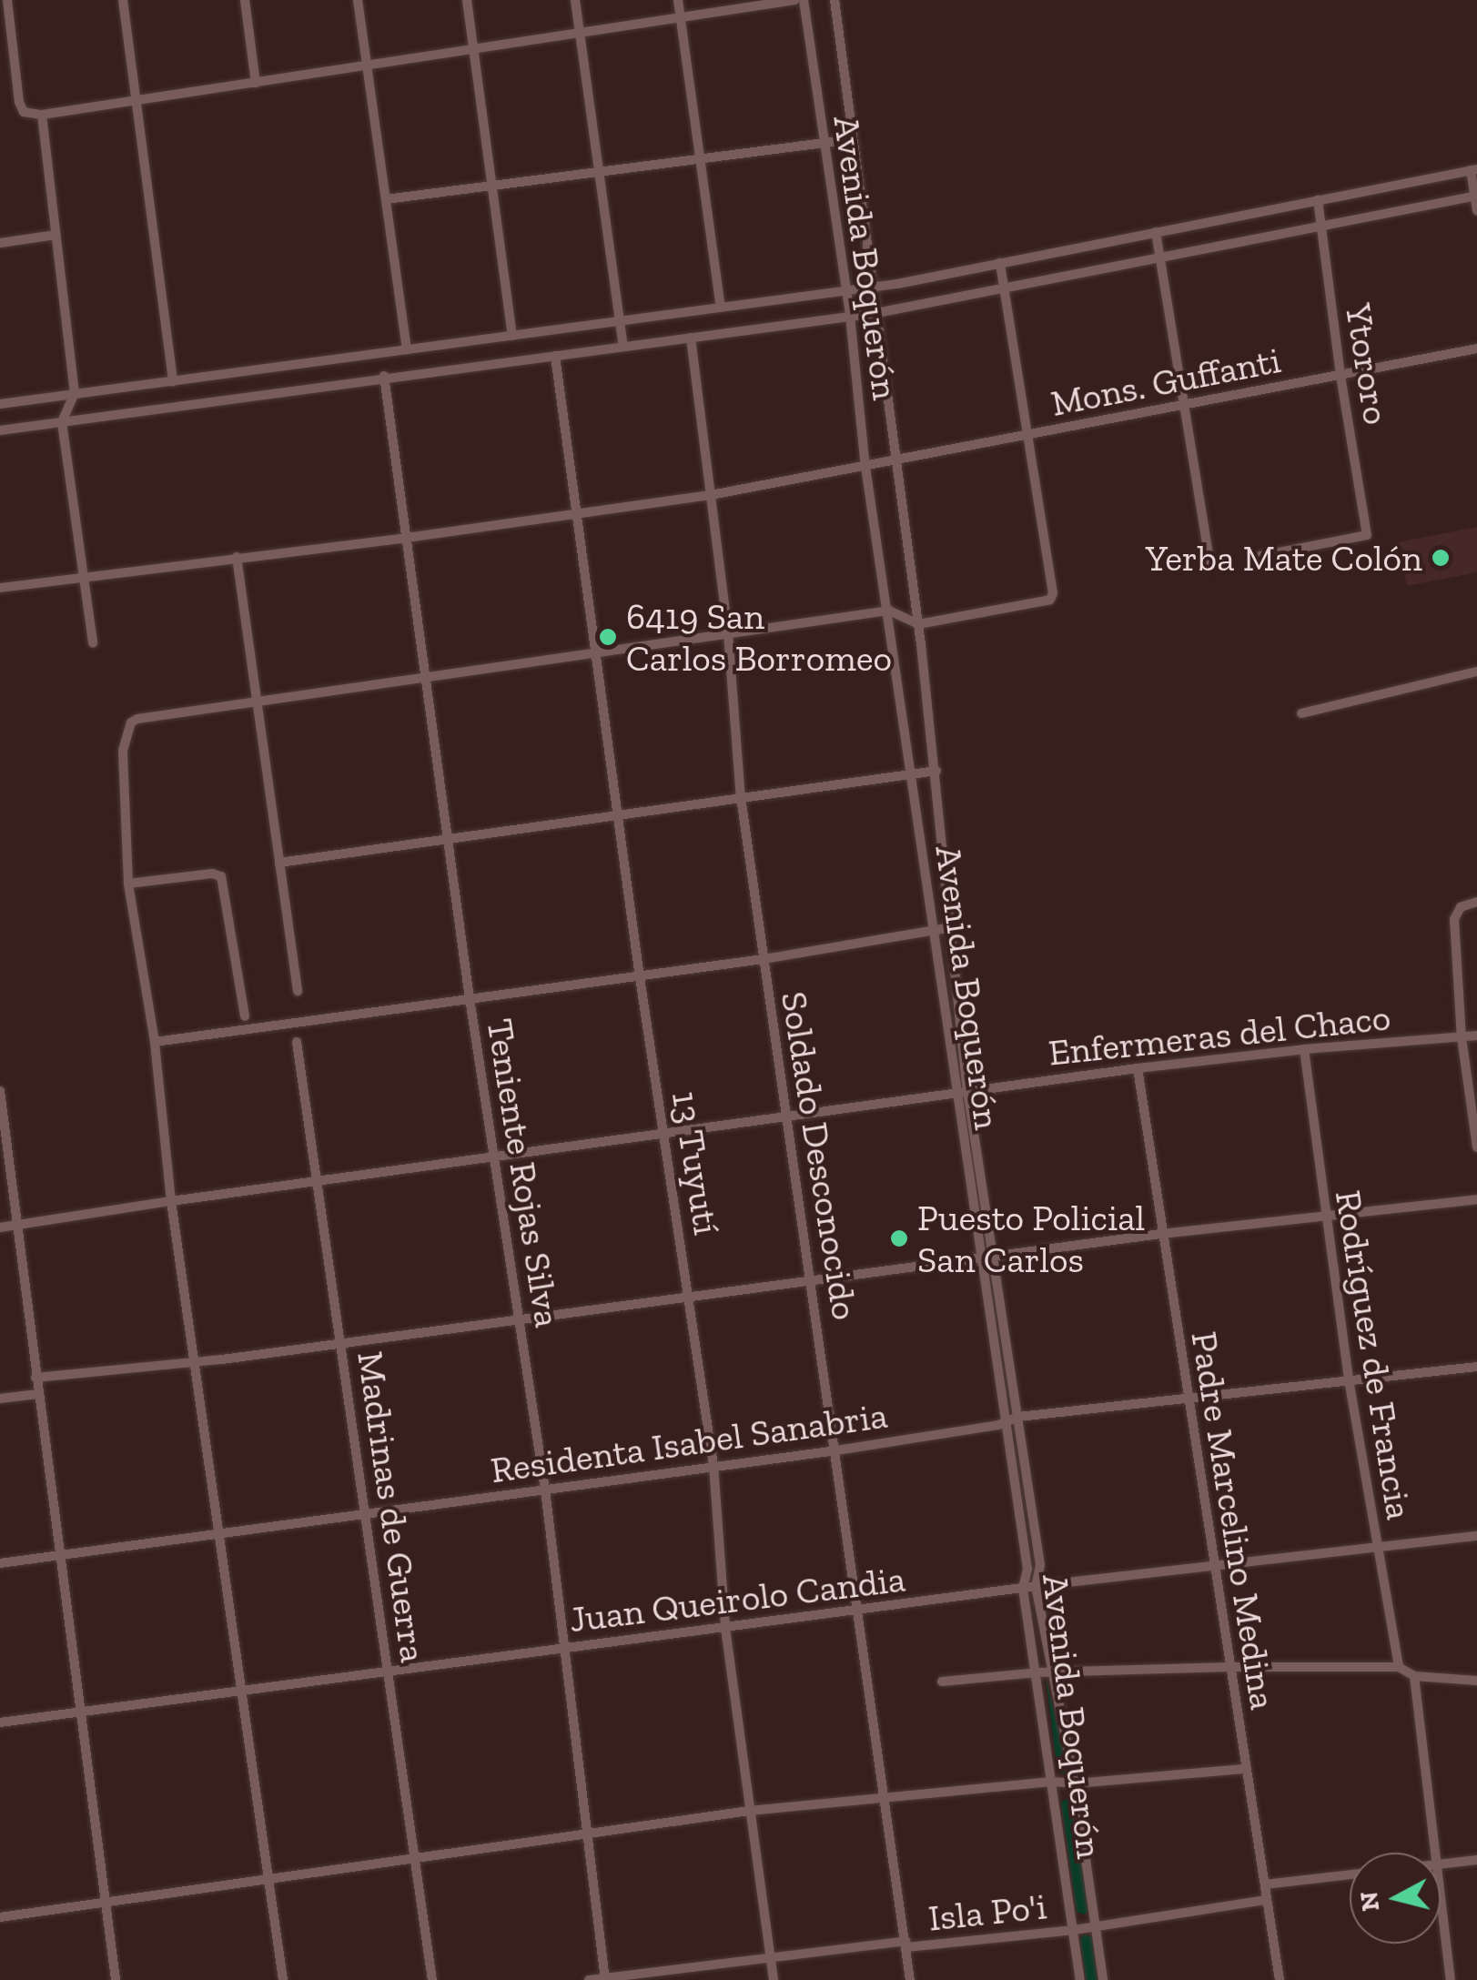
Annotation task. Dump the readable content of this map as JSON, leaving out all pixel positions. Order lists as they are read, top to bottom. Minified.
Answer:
{"streets":{"street":["Avenida Boquerón","Ytororo","Mons. Guffanti","Enfermeras del Chaco","Soldado Desconocido","13 Tuyutí","Teniente Rojas Silva","Rodríguez de Francia","Residenta Isabel Sanabria","Madrinas de Guerra","Padre Marcelino Medina","Juan Queirolo Candia","Isla Po'i"]},"crossings":[["Avenida Boquerón","Mons. Guffanti"],["Avenida Boquerón","Enfermeras del Chaco"],["Avenida Boquerón","Residenta Isabel Sanabria"],["Avenida Boquerón","Juan Queirolo Candia"],["Avenida Boquerón","Isla Po'i"],["Ytororo","Mons. Guffanti"],["Mons. Guffanti","Soldado Desconocido"],["Mons. Guffanti","13 Tuyutí"],["Mons. Guffanti","Teniente Rojas Silva"],["Enfermeras del Chaco","Soldado Desconocido"],["Enfermeras del Chaco","13 Tuyutí"],["Enfermeras del Chaco","Teniente Rojas Silva"],["Enfermeras del Chaco","Rodríguez de Francia"],["Enfermeras del Chaco","Madrinas de Guerra"],["Enfermeras del Chaco","Padre Marcelino Medina"],["Soldado Desconocido","Residenta Isabel Sanabria"],["Soldado Desconocido","Juan Queirolo Candia"],["Soldado Desconocido","Isla Po'i"],["13 Tuyutí","Residenta Isabel Sanabria"],["13 Tuyutí","Juan Queirolo Candia"],["13 Tuyutí","Isla Po'i"],["Teniente Rojas Silva","Residenta Isabel Sanabria"],["Teniente Rojas Silva","Juan Queirolo Candia"],["Teniente Rojas Silva","Isla Po'i"],["Rodríguez de Francia","Residenta Isabel Sanabria"],["Rodríguez de Francia","Juan Queirolo Candia"],["Residenta Isabel Sanabria","Madrinas de Guerra"],["Residenta Isabel Sanabria","Padre Marcelino Medina"],["Madrinas de Guerra","Juan Queirolo Candia"],["Padre Marcelino Medina","Juan Queirolo Candia"]],"places":["Yerba Mate Colón","6419 San Carlos Borromeo","Puesto Policial San Carlos"],"north":"left"}
